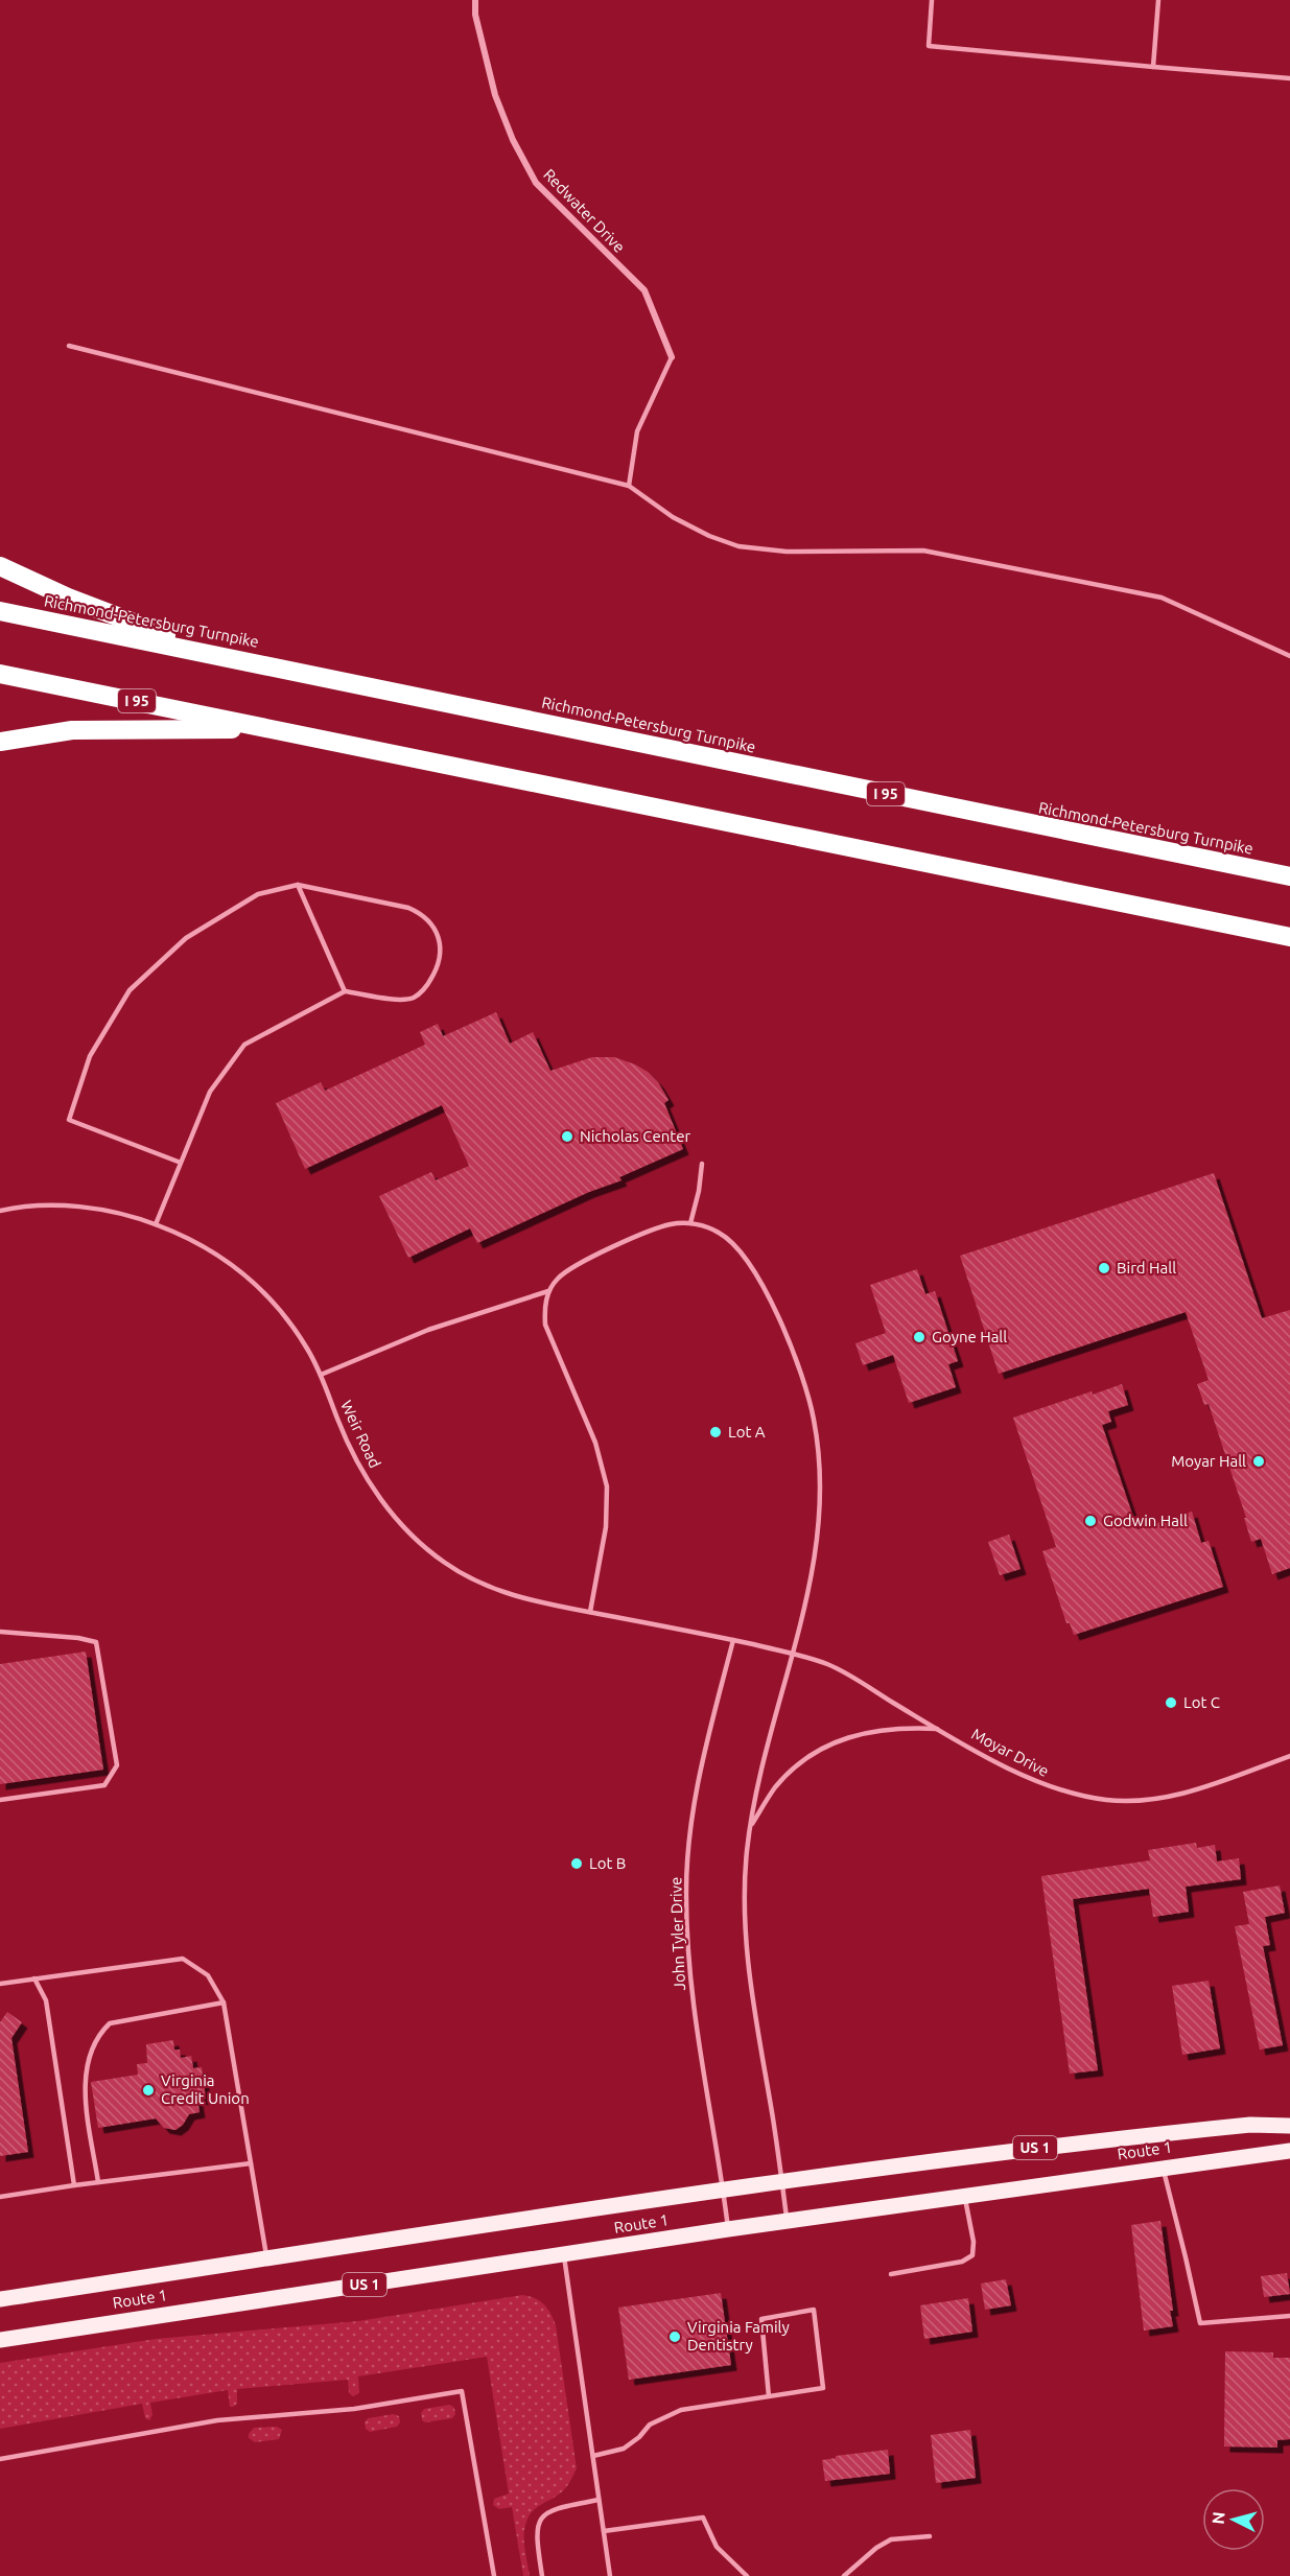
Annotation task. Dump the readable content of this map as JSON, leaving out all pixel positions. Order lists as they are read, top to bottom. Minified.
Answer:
{"streets":{"highway":["Richmond-Petersburg Turnpike","I 95"],"main road":["US 1","Route 1"],"street":["Redwater Drive"],"lane":["Weir Road","Moyar Drive","John Tyler Drive"]},"crossings":[["Weir Road","Moyar Drive"],["Weir Road","John Tyler Drive"],["Moyar Drive","John Tyler Drive"],["John Tyler Drive","Route 1"]],"places":["Nicholas Center","Bird Hall","Goyne Hall","Lot A","Moyar Hall","Godwin Hall","Lot C","Lot B","Virginia Credit Union","Virginia Family Dentistry"],"north":"left"}
